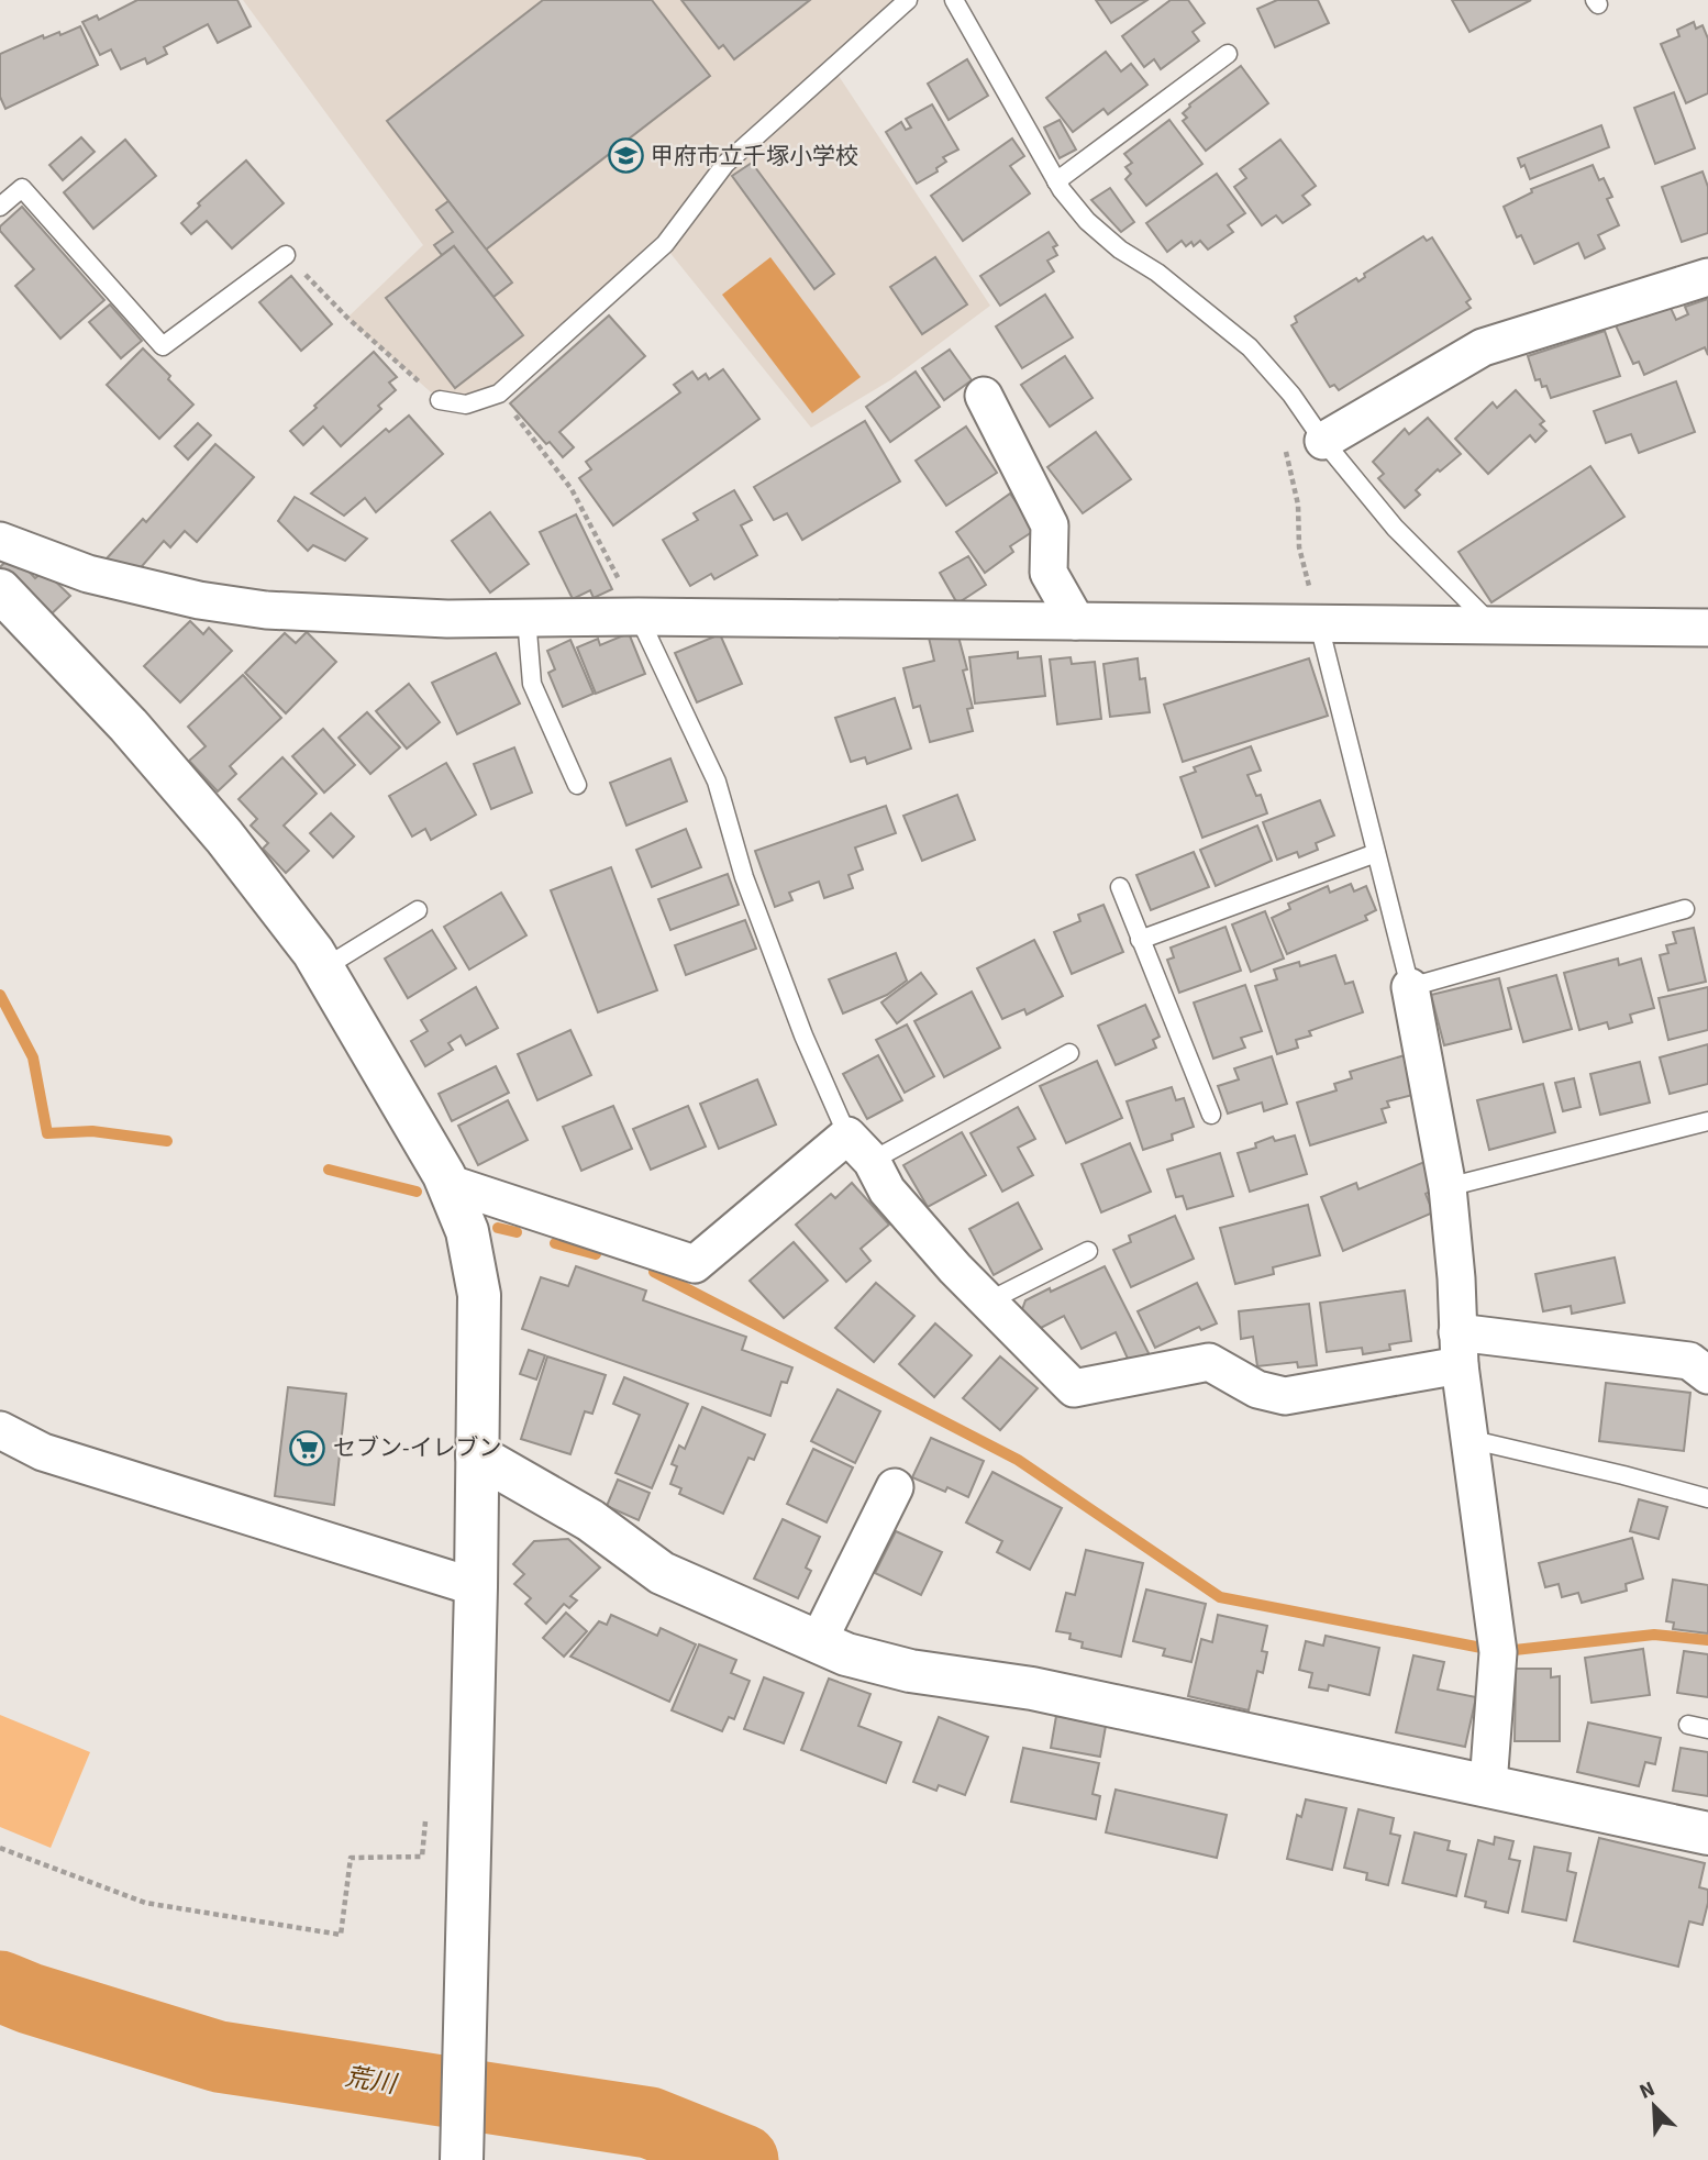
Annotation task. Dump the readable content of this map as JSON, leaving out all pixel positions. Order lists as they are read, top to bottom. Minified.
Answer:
{"water":["荒川"],"places":{"school or university":["甲府市立千塚小学校"],"supermarket":["セブン-イレブン"]},"north":"top left"}
